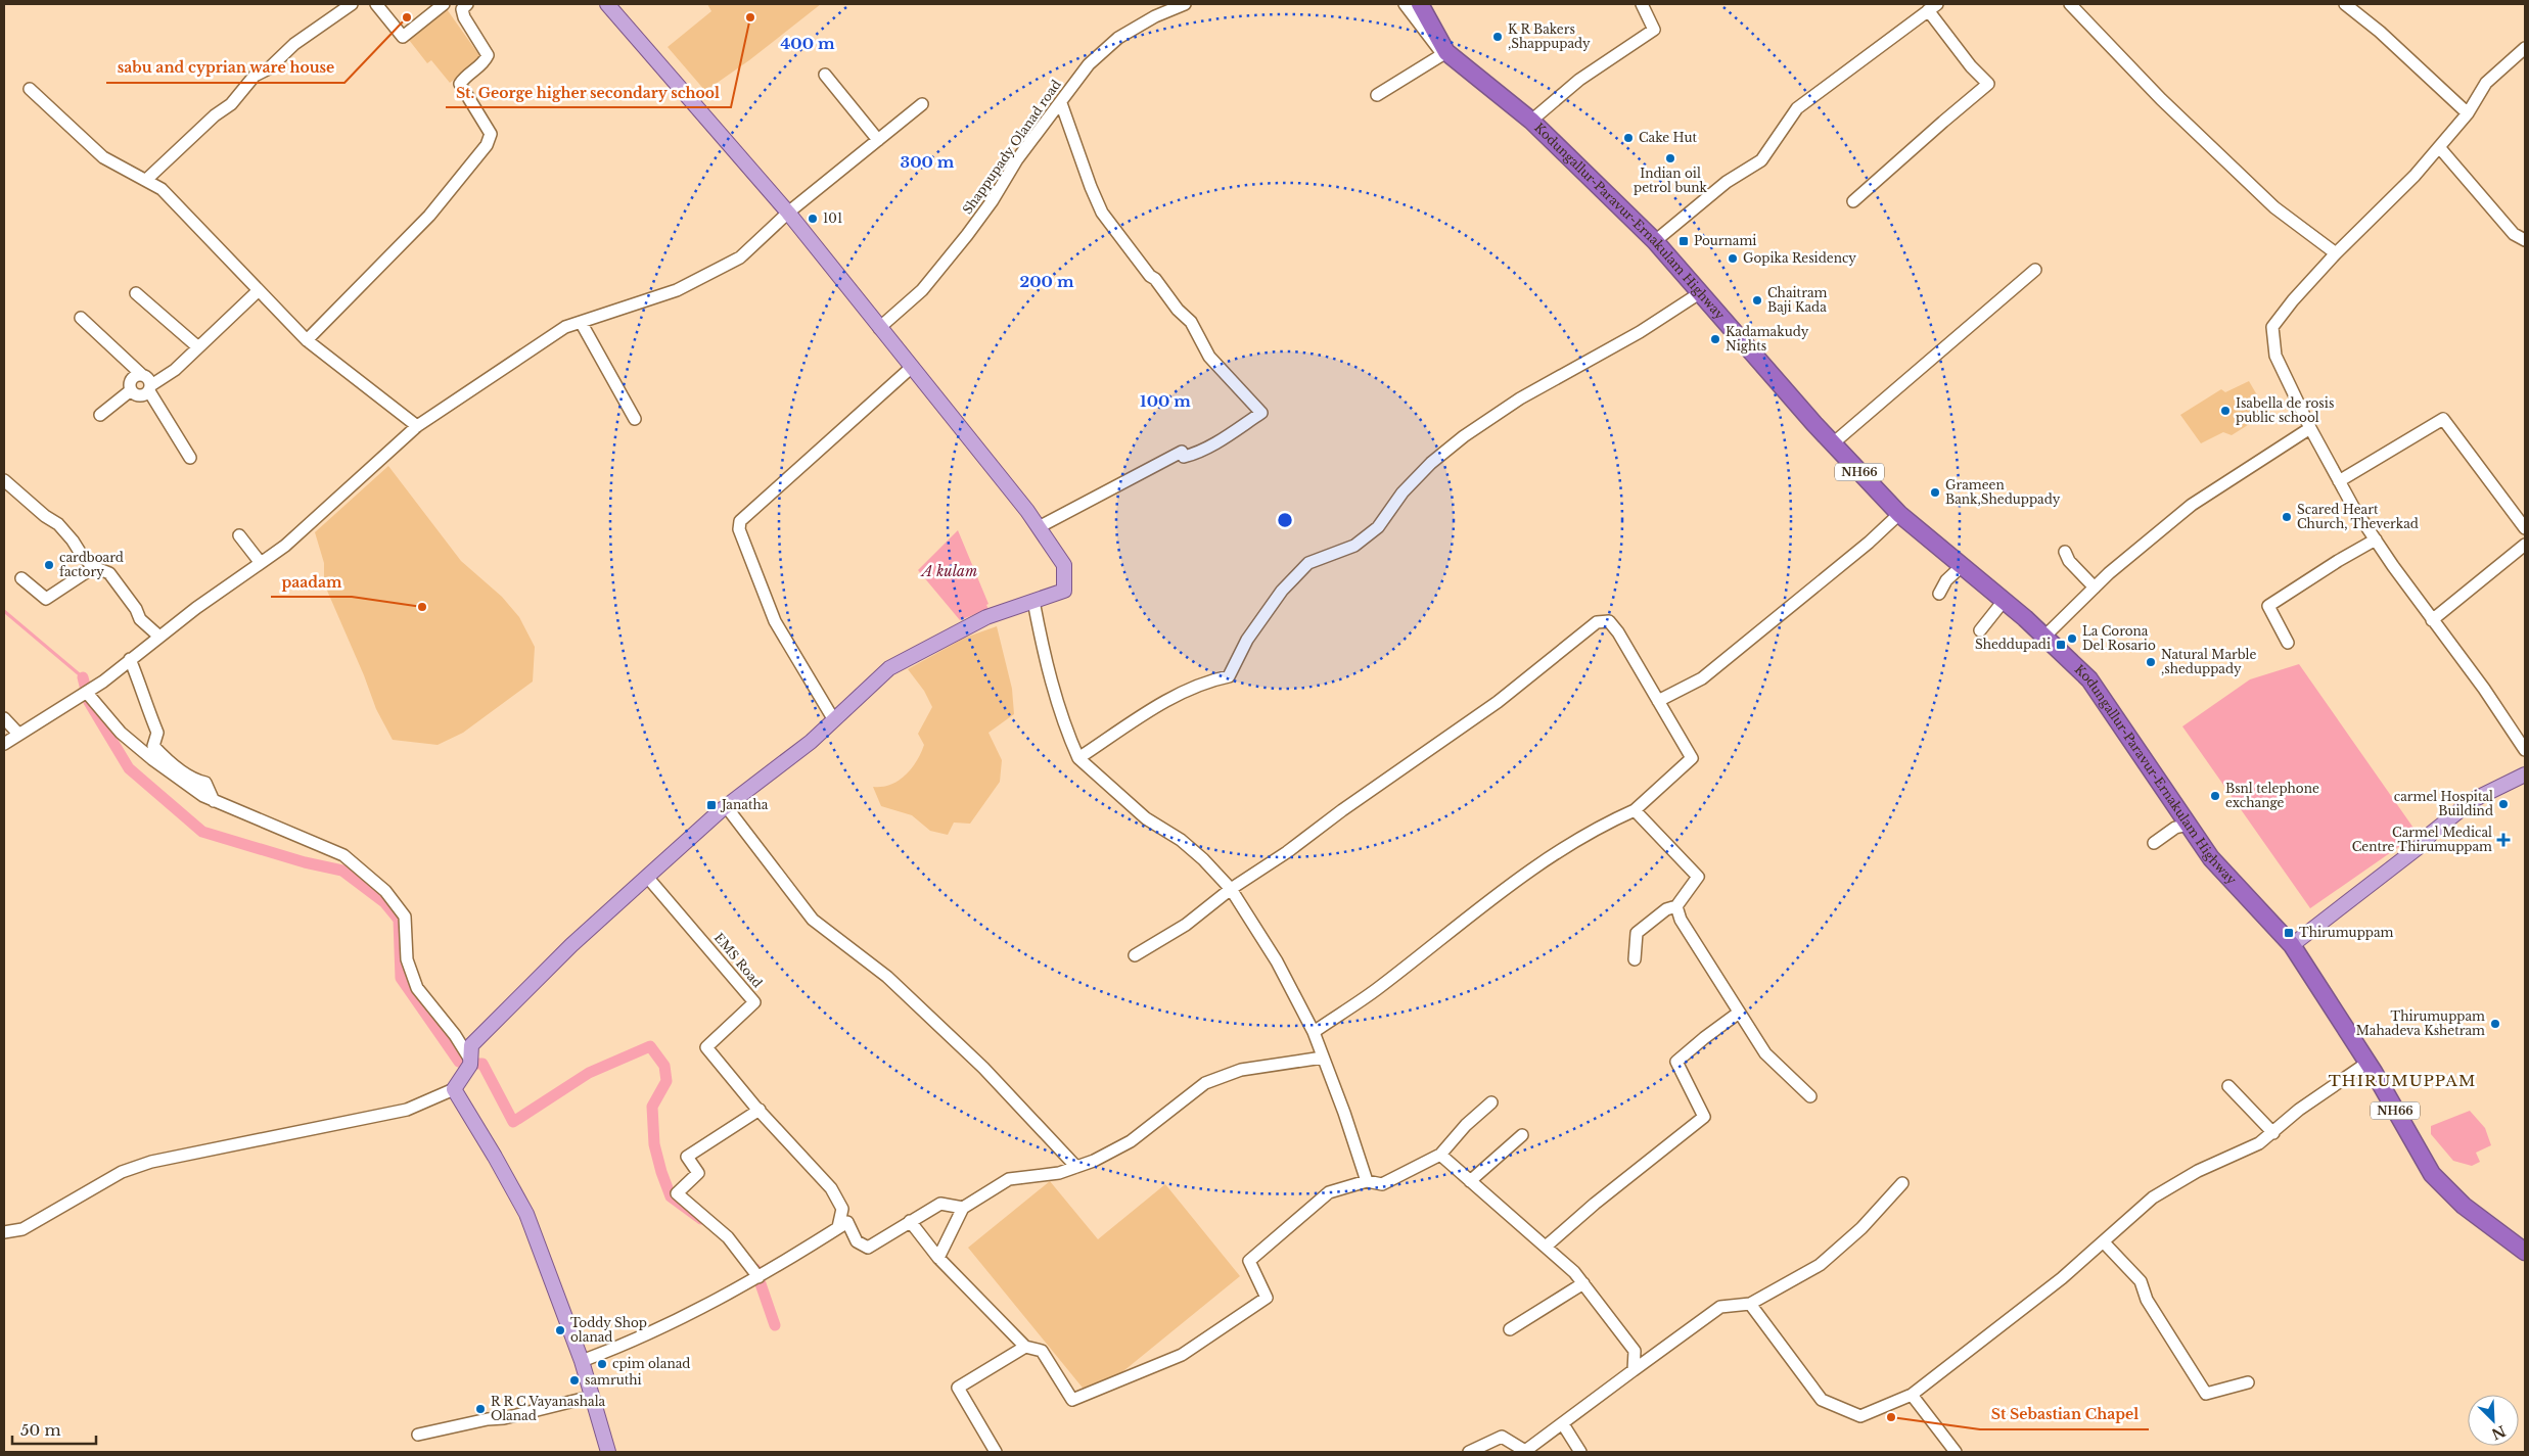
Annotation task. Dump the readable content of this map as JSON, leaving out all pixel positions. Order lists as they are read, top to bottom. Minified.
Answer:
{"streets":{"highway":["Kodungallur-Paravur-Ernakulam Highway","NH66"],"street":["Shappupady Olanad road","EMS Road"]},"districts":["THIRUMUPPAM"],"water":["A kulam"],"places":{"other":["sabu and cyprian ware house","St. George higher secondary school","K R Bakers ,Shappupady","Cake Hut","Indian oil petrol bunk","101","Gopika Residency","Chaitram Baji Kada","Kadamakudy Nights","Isabella de rosis public school","Grameen Bank,Sheduppady","Scared Heart Church, Theverkad","cardboard factory","paadam","La Corona Del Rosario","Natural Marble ,sheduppady","Bsnl telephone exchange","carmel Hospital Buildind","Thirumuppam Mahadeva Kshetram","Toddy Shop olanad","cpim olanad","samruthi","R R C Vayanashala Olanad","St Sebastian Chapel"],"transit":["Pournami","Sheddupadi","Janatha","Thirumuppam"],"health":["Carmel Medical Centre Thirumuppam"]},"scale_bar":"50 m","north":"bottom right","rings":["400 m","300 m","200 m","100 m"]}
